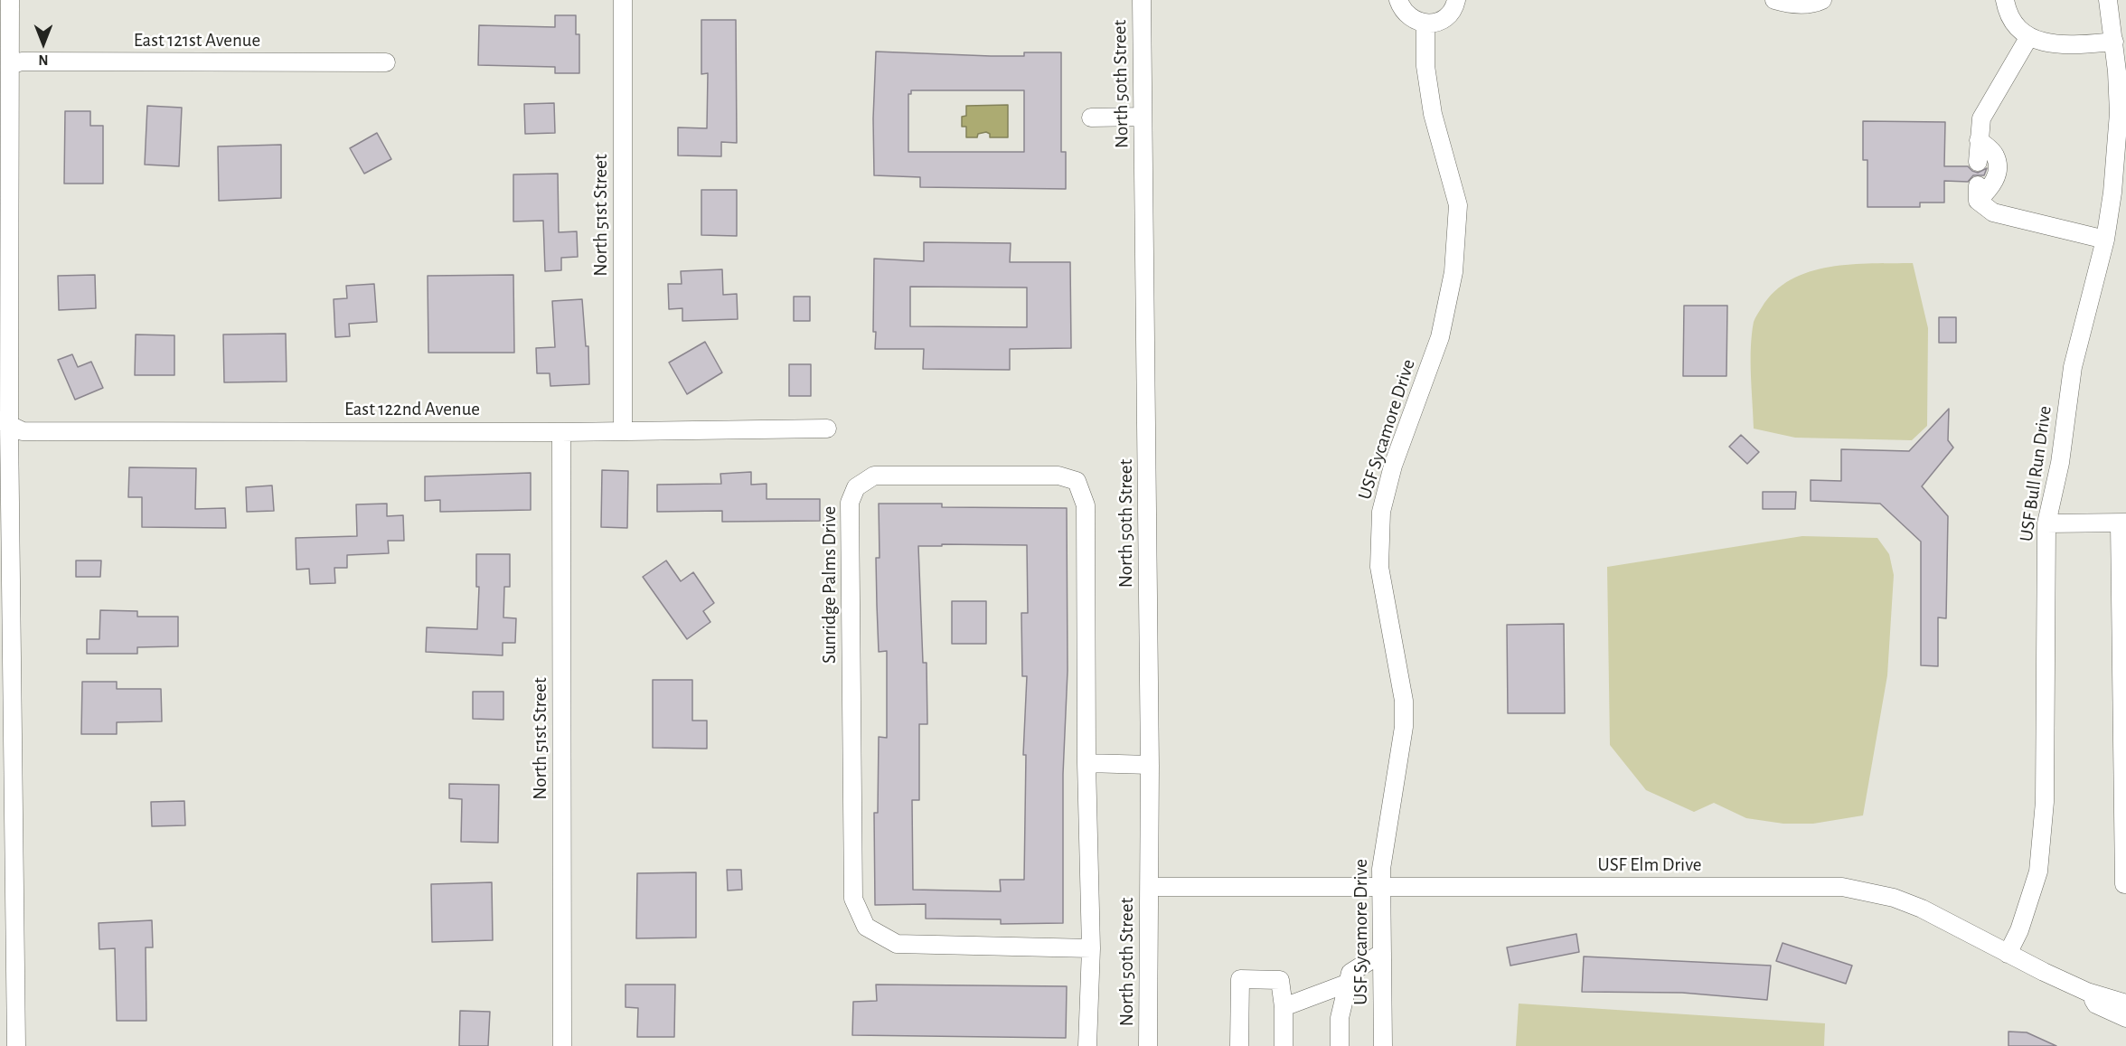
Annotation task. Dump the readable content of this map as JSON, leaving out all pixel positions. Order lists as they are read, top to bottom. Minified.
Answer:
{"streets":{"street":["East 121st Avenue","North 50th Street","North 51st Street","East 122nd Avenue","USF Sycamore Drive","USF Bull Run Drive","Sunridge Palms Drive","USF Elm Drive"]},"crossings":[["North 50th Street","USF Elm Drive"],["North 51st Street","East 122nd Avenue"],["USF Sycamore Drive","USF Elm Drive"],["USF Bull Run Drive","USF Elm Drive"]],"north":"bottom"}
